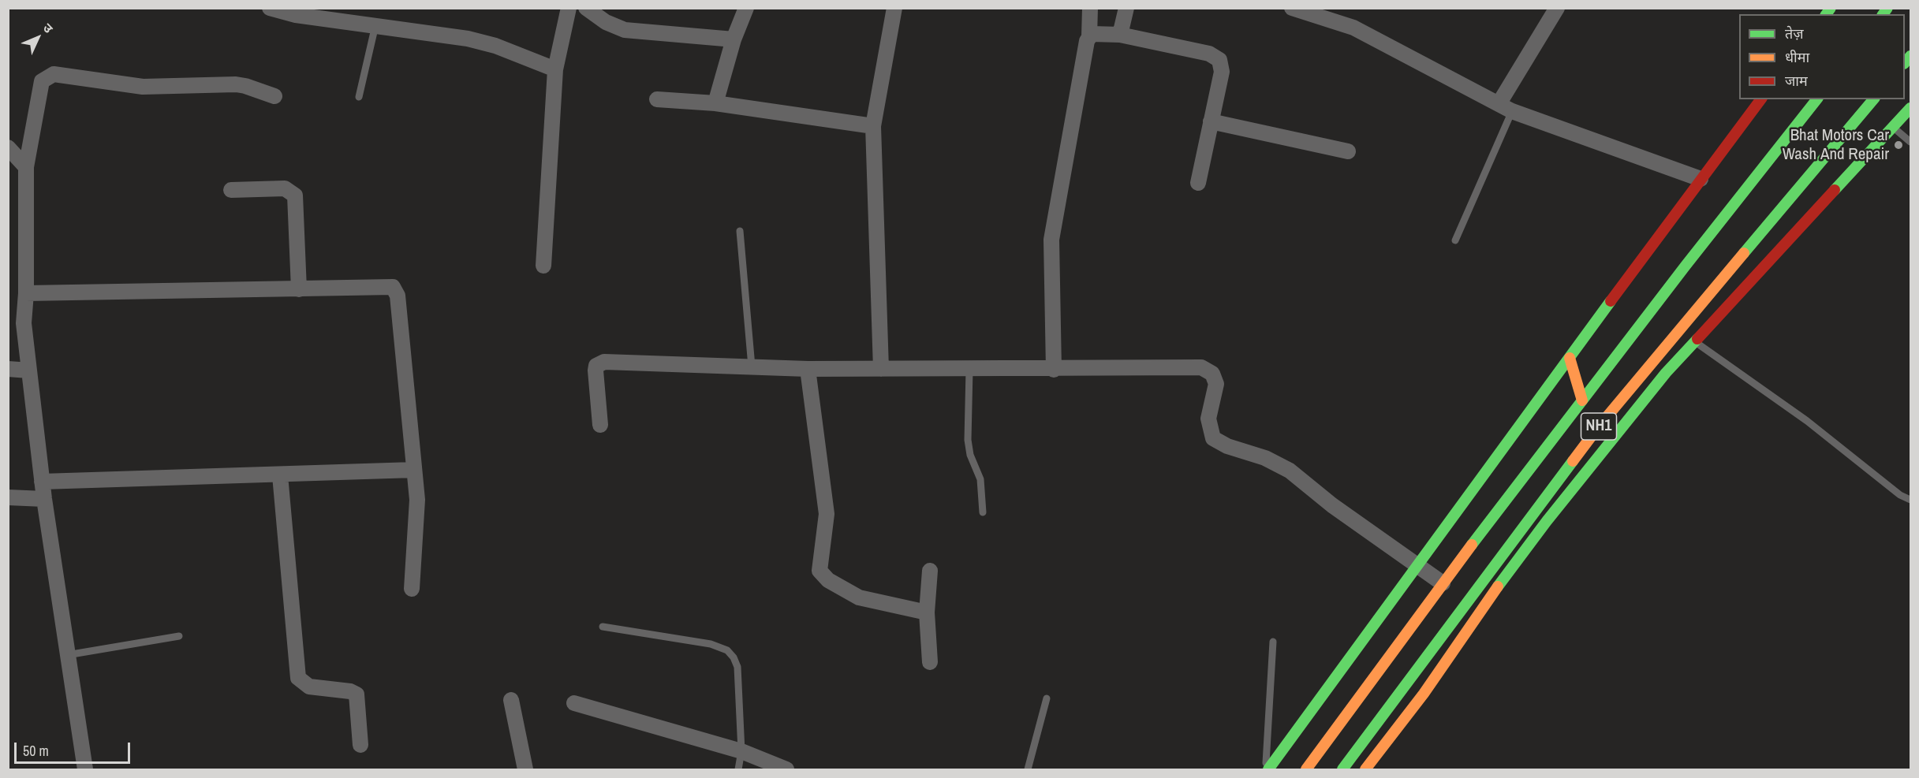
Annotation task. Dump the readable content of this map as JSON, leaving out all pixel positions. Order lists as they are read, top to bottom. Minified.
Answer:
{"streets":{"main road":["NH1"]},"places":["Bhat Motors Car Wash And Repair"],"legend":["तेज़","धीमा","जाम"],"scale_bar":"50 m","north":"top right"}
